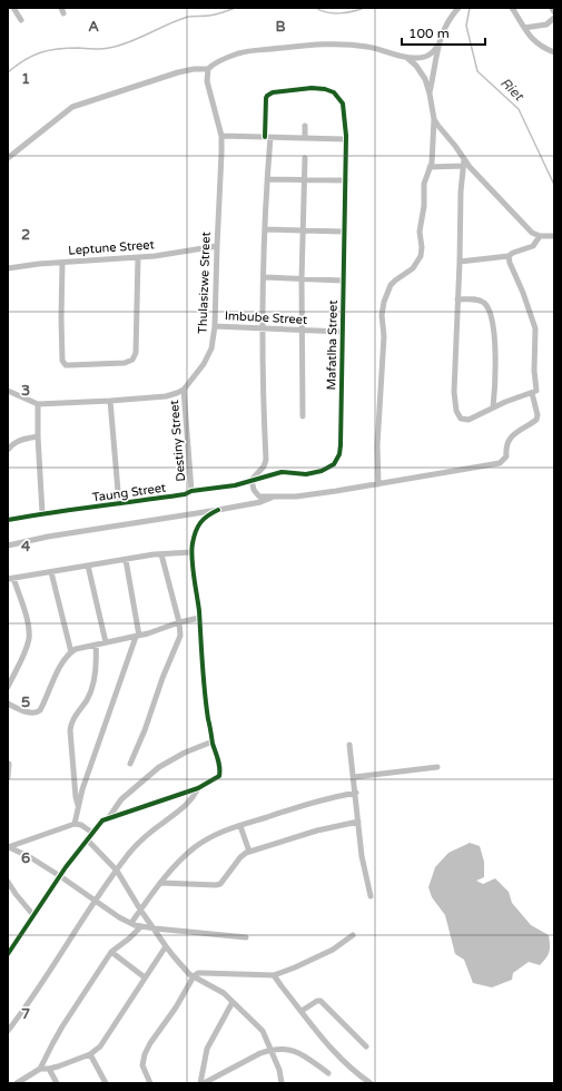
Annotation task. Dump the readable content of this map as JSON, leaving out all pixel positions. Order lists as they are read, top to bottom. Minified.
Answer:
{"streets":{"street":["Leptune Street","Thulasizwe Street","Imbube Street","Mafatlha Street","Destiny Street","Taung Street"]},"crossings":[["Leptune Street","Thulasizwe Street"],["Thulasizwe Street","Imbube Street"],["Thulasizwe Street","Destiny Street"],["Imbube Street","Mafatlha Street"],["Mafatlha Street","Taung Street"],["Destiny Street","Taung Street"]],"water":["Riet"],"scale_bar":"100 m","grid":{"columns":["A","B"],"rows":["1","2","3","4","5","6","7"]}}
